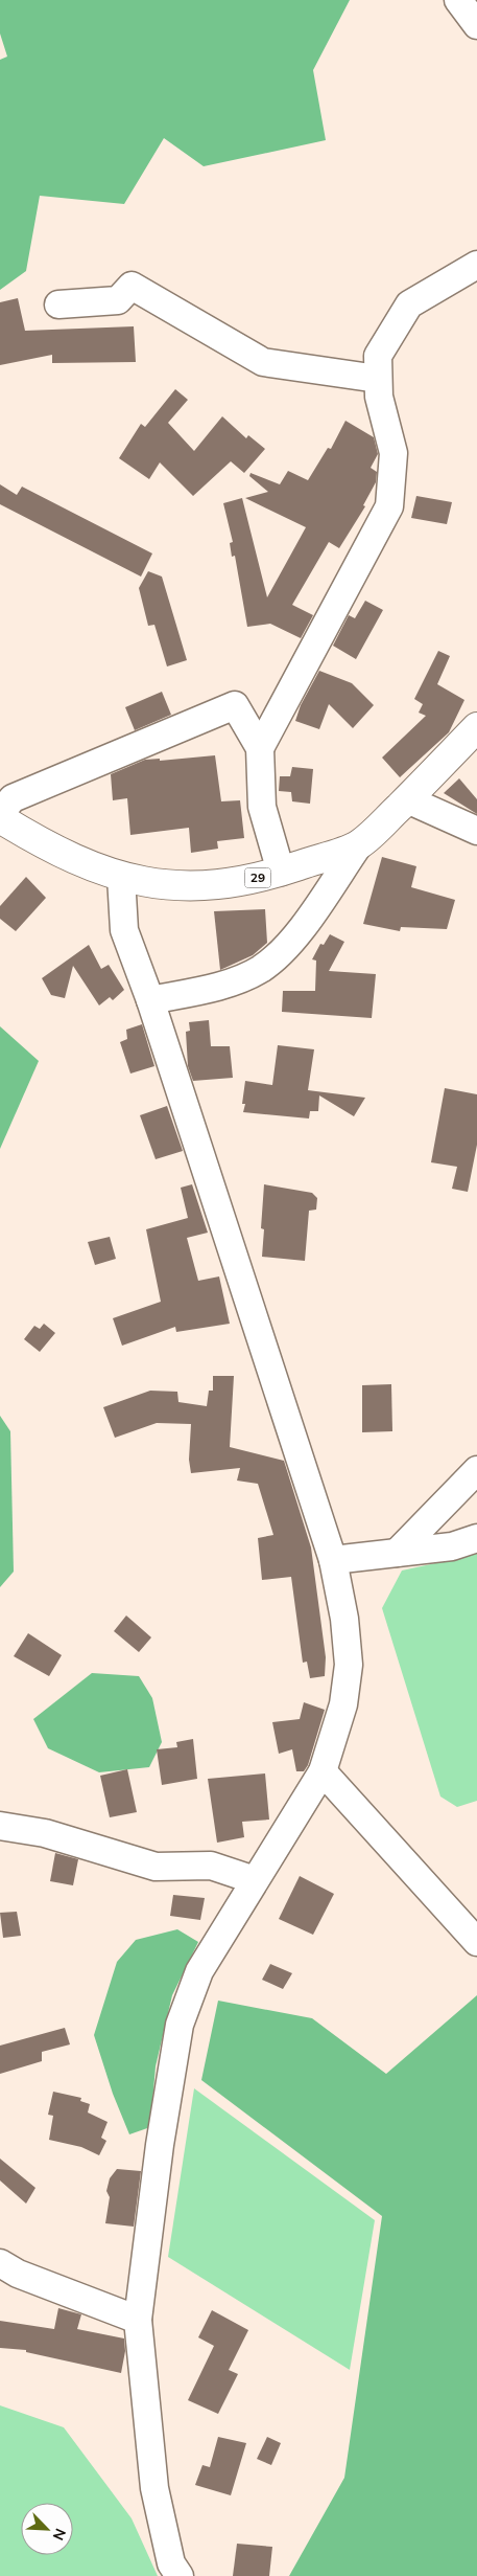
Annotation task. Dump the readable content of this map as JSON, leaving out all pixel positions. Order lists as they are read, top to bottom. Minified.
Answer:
{"streets":{"main road":["29"]},"north":"bottom right"}
